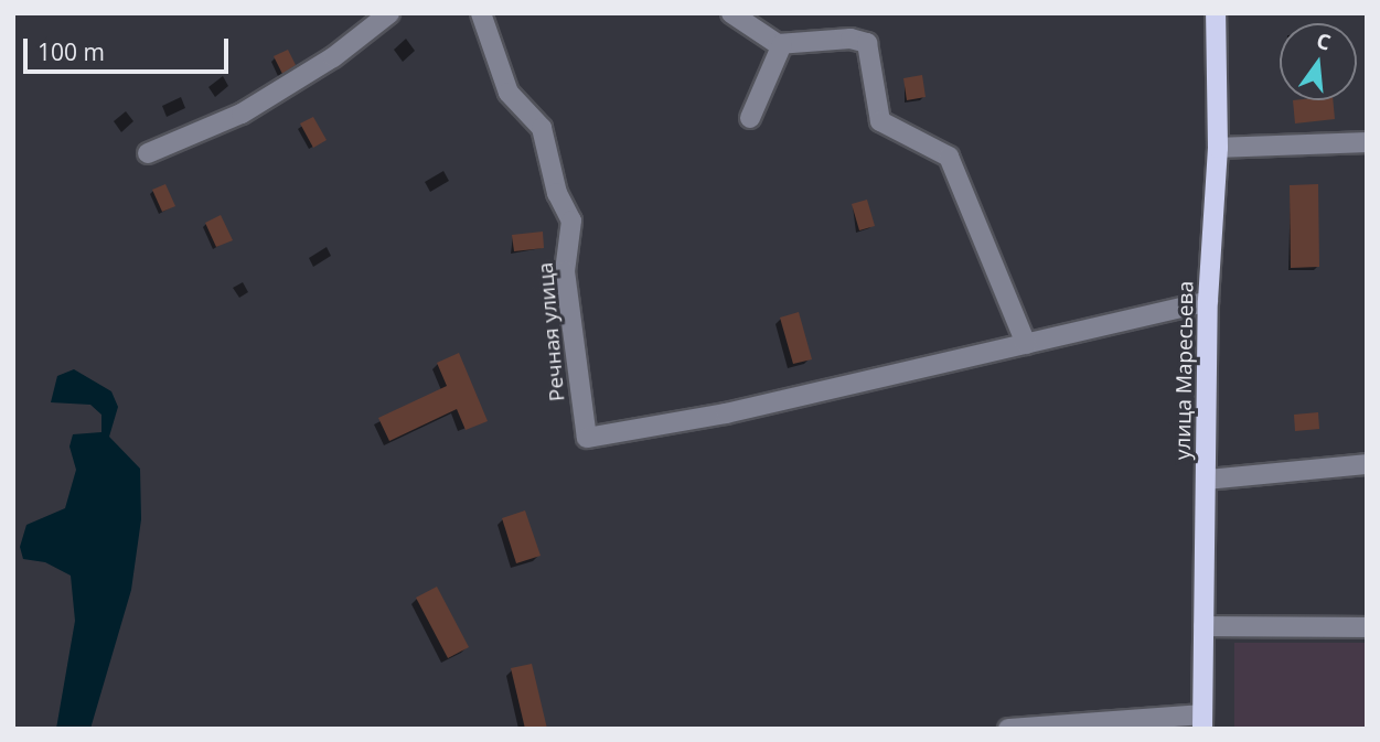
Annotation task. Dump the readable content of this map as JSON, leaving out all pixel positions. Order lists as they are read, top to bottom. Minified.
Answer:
{"streets":{"main road":["улица Маресьева"],"street":["Речная улица"]},"scale_bar":"100 m","north":"top"}
